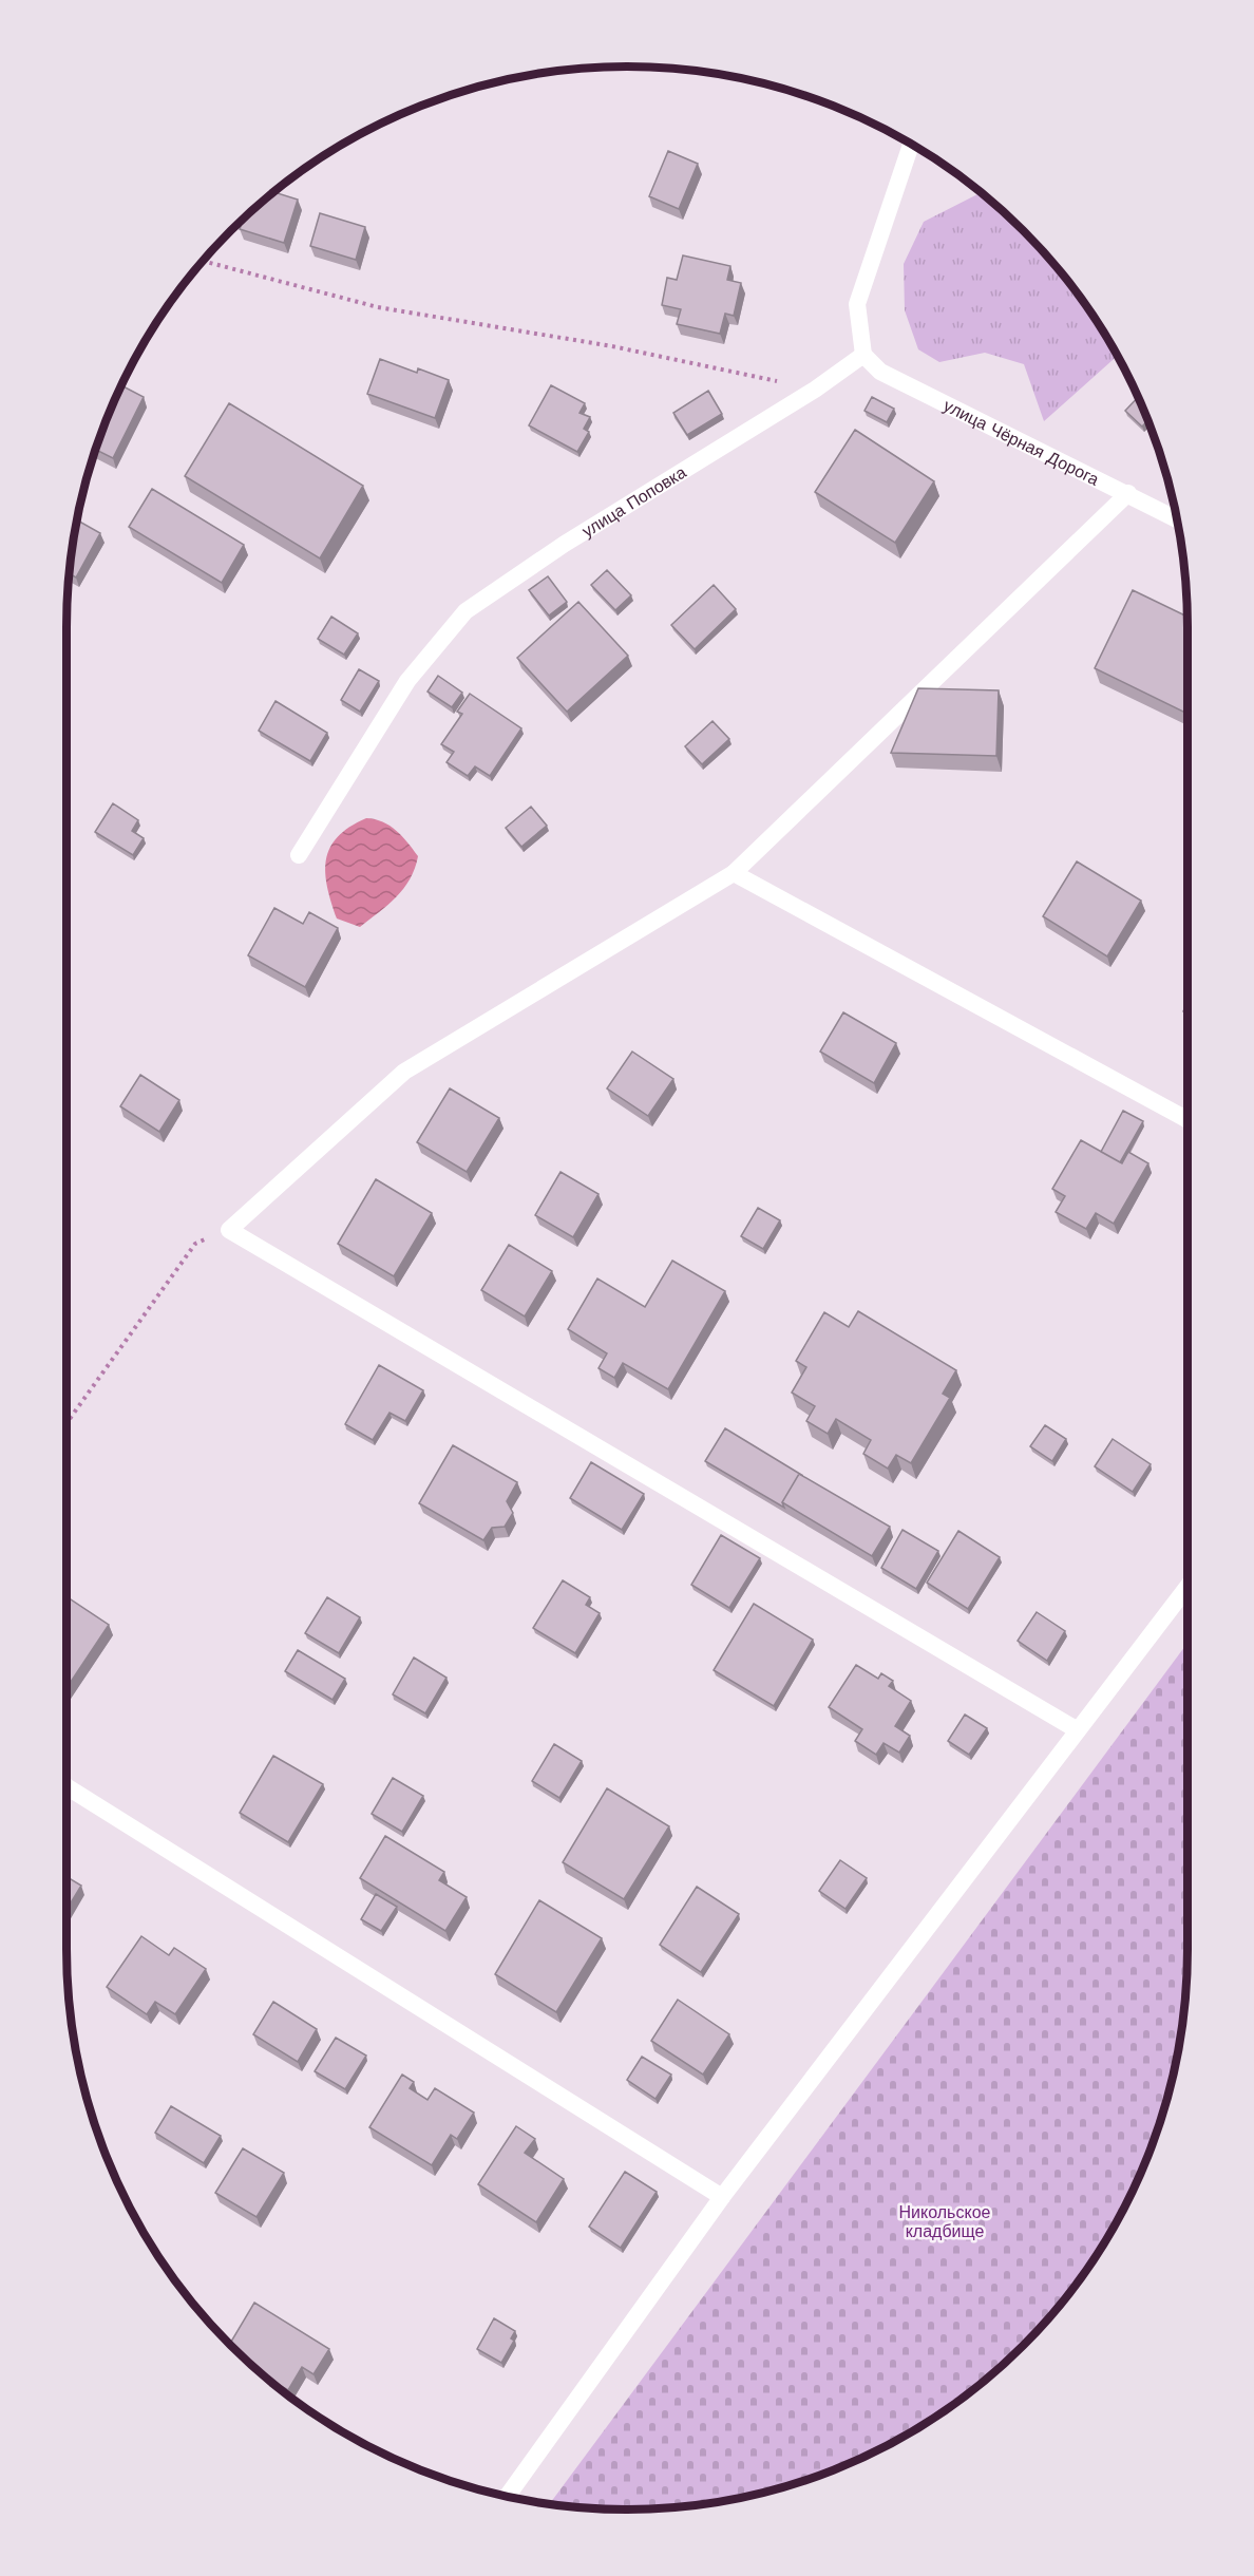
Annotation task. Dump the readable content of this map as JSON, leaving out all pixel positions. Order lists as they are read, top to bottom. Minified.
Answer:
{"streets":{"street":["улица Чёрная Дорога","улица Поповка"]},"crossings":[["улица Чёрная Дорога","улица Поповка"]],"parks":["Никольское кладбище"]}
